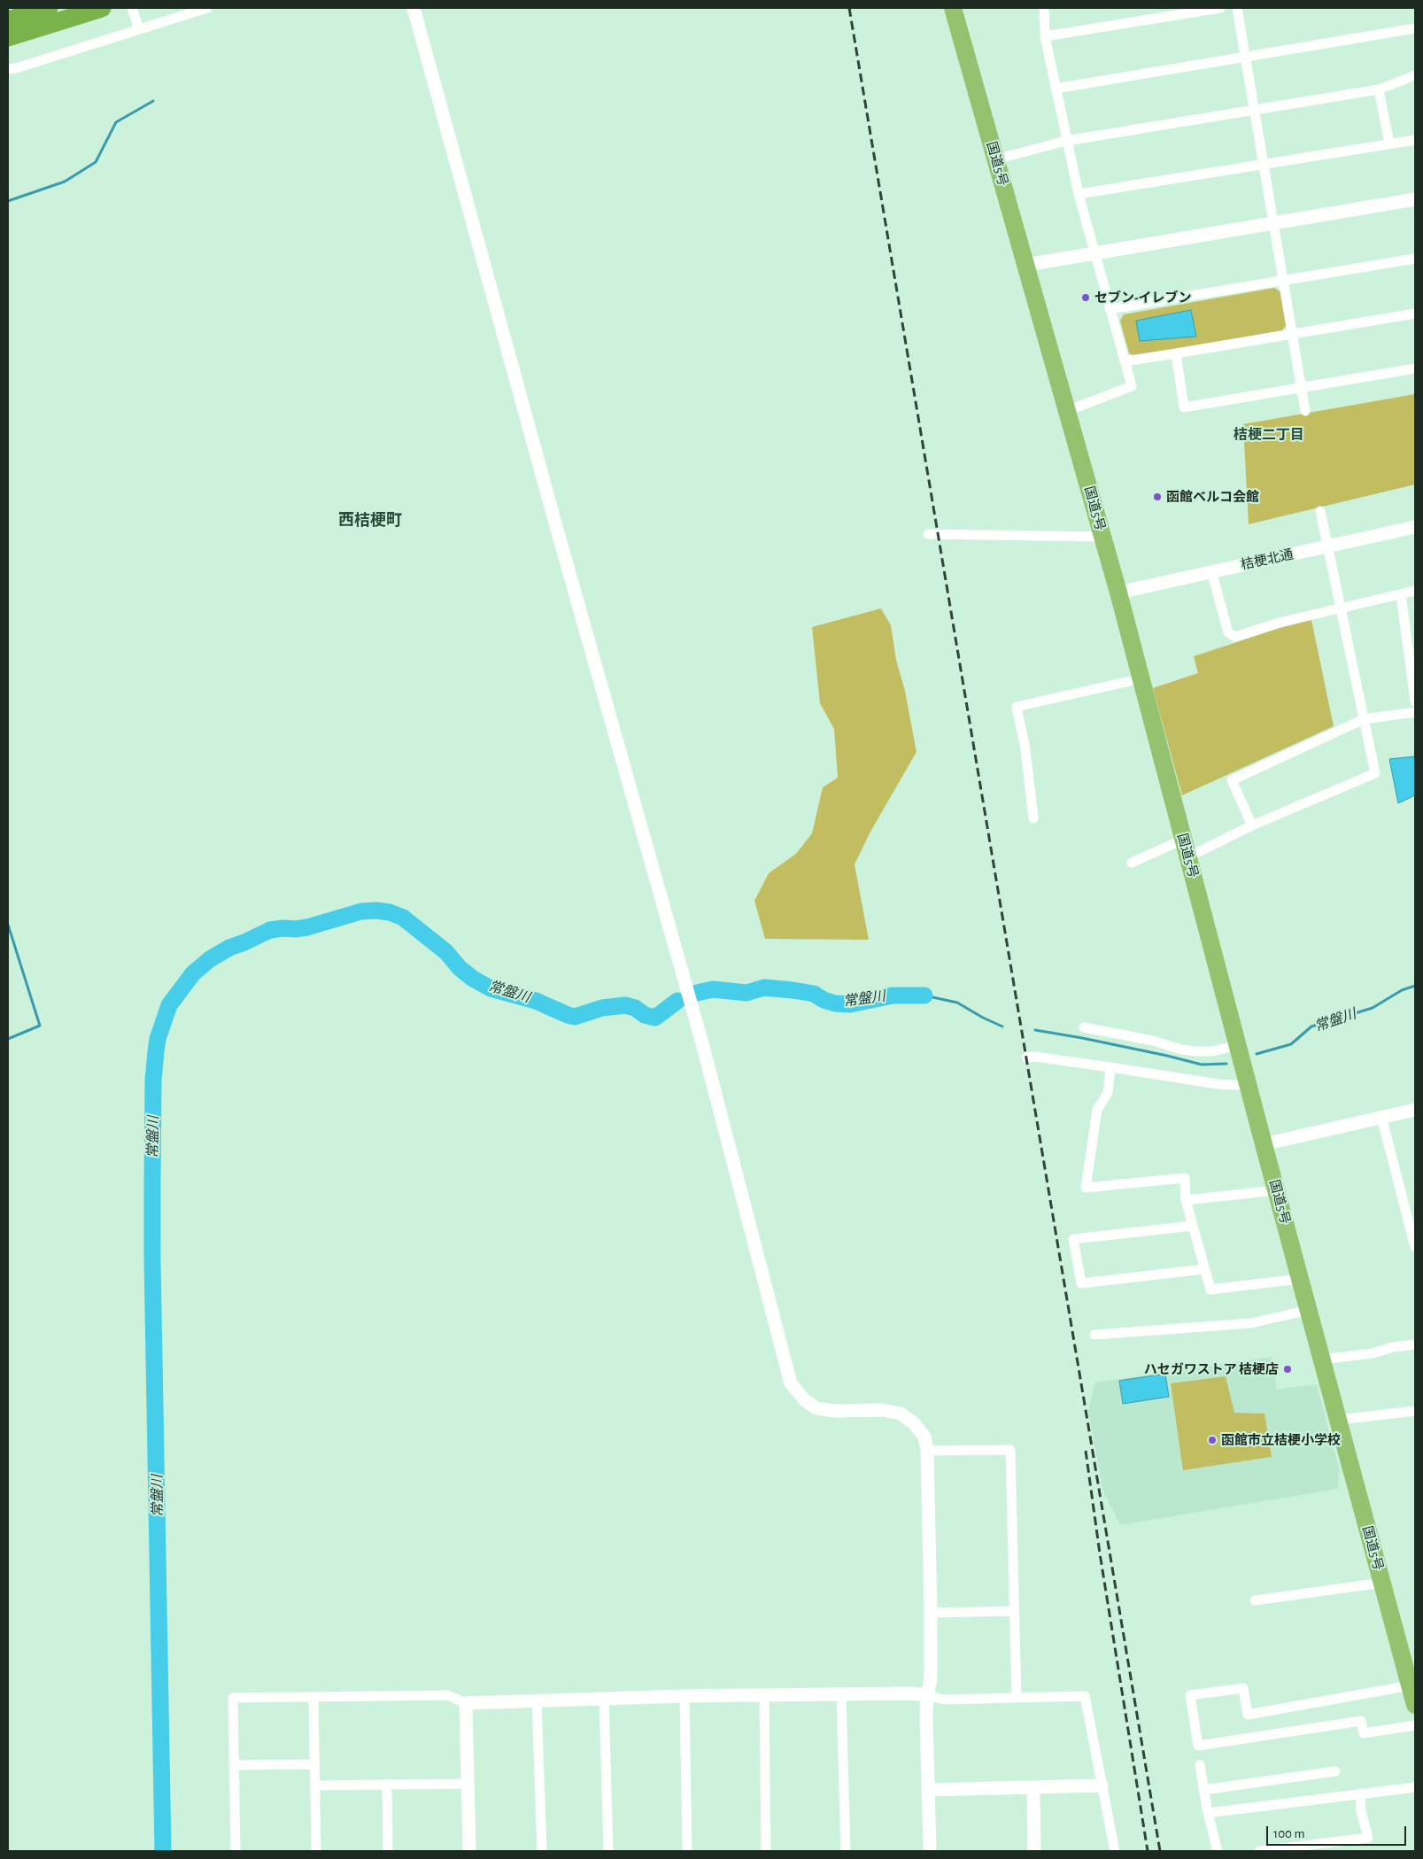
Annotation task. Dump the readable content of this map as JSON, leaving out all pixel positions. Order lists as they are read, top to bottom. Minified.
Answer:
{"streets":{"highway":["国道5号"],"street":["桔梗北通"]},"crossings":[["国道5号","桔梗北通"]],"districts":["桔梗二丁目","西桔梗町"],"water":["常盤川"],"places":["セブン-イレブン","函館ベルコ会館","ハセガワストア 桔梗店","函館市立桔梗小学校"],"scale_bar":"100 m"}
